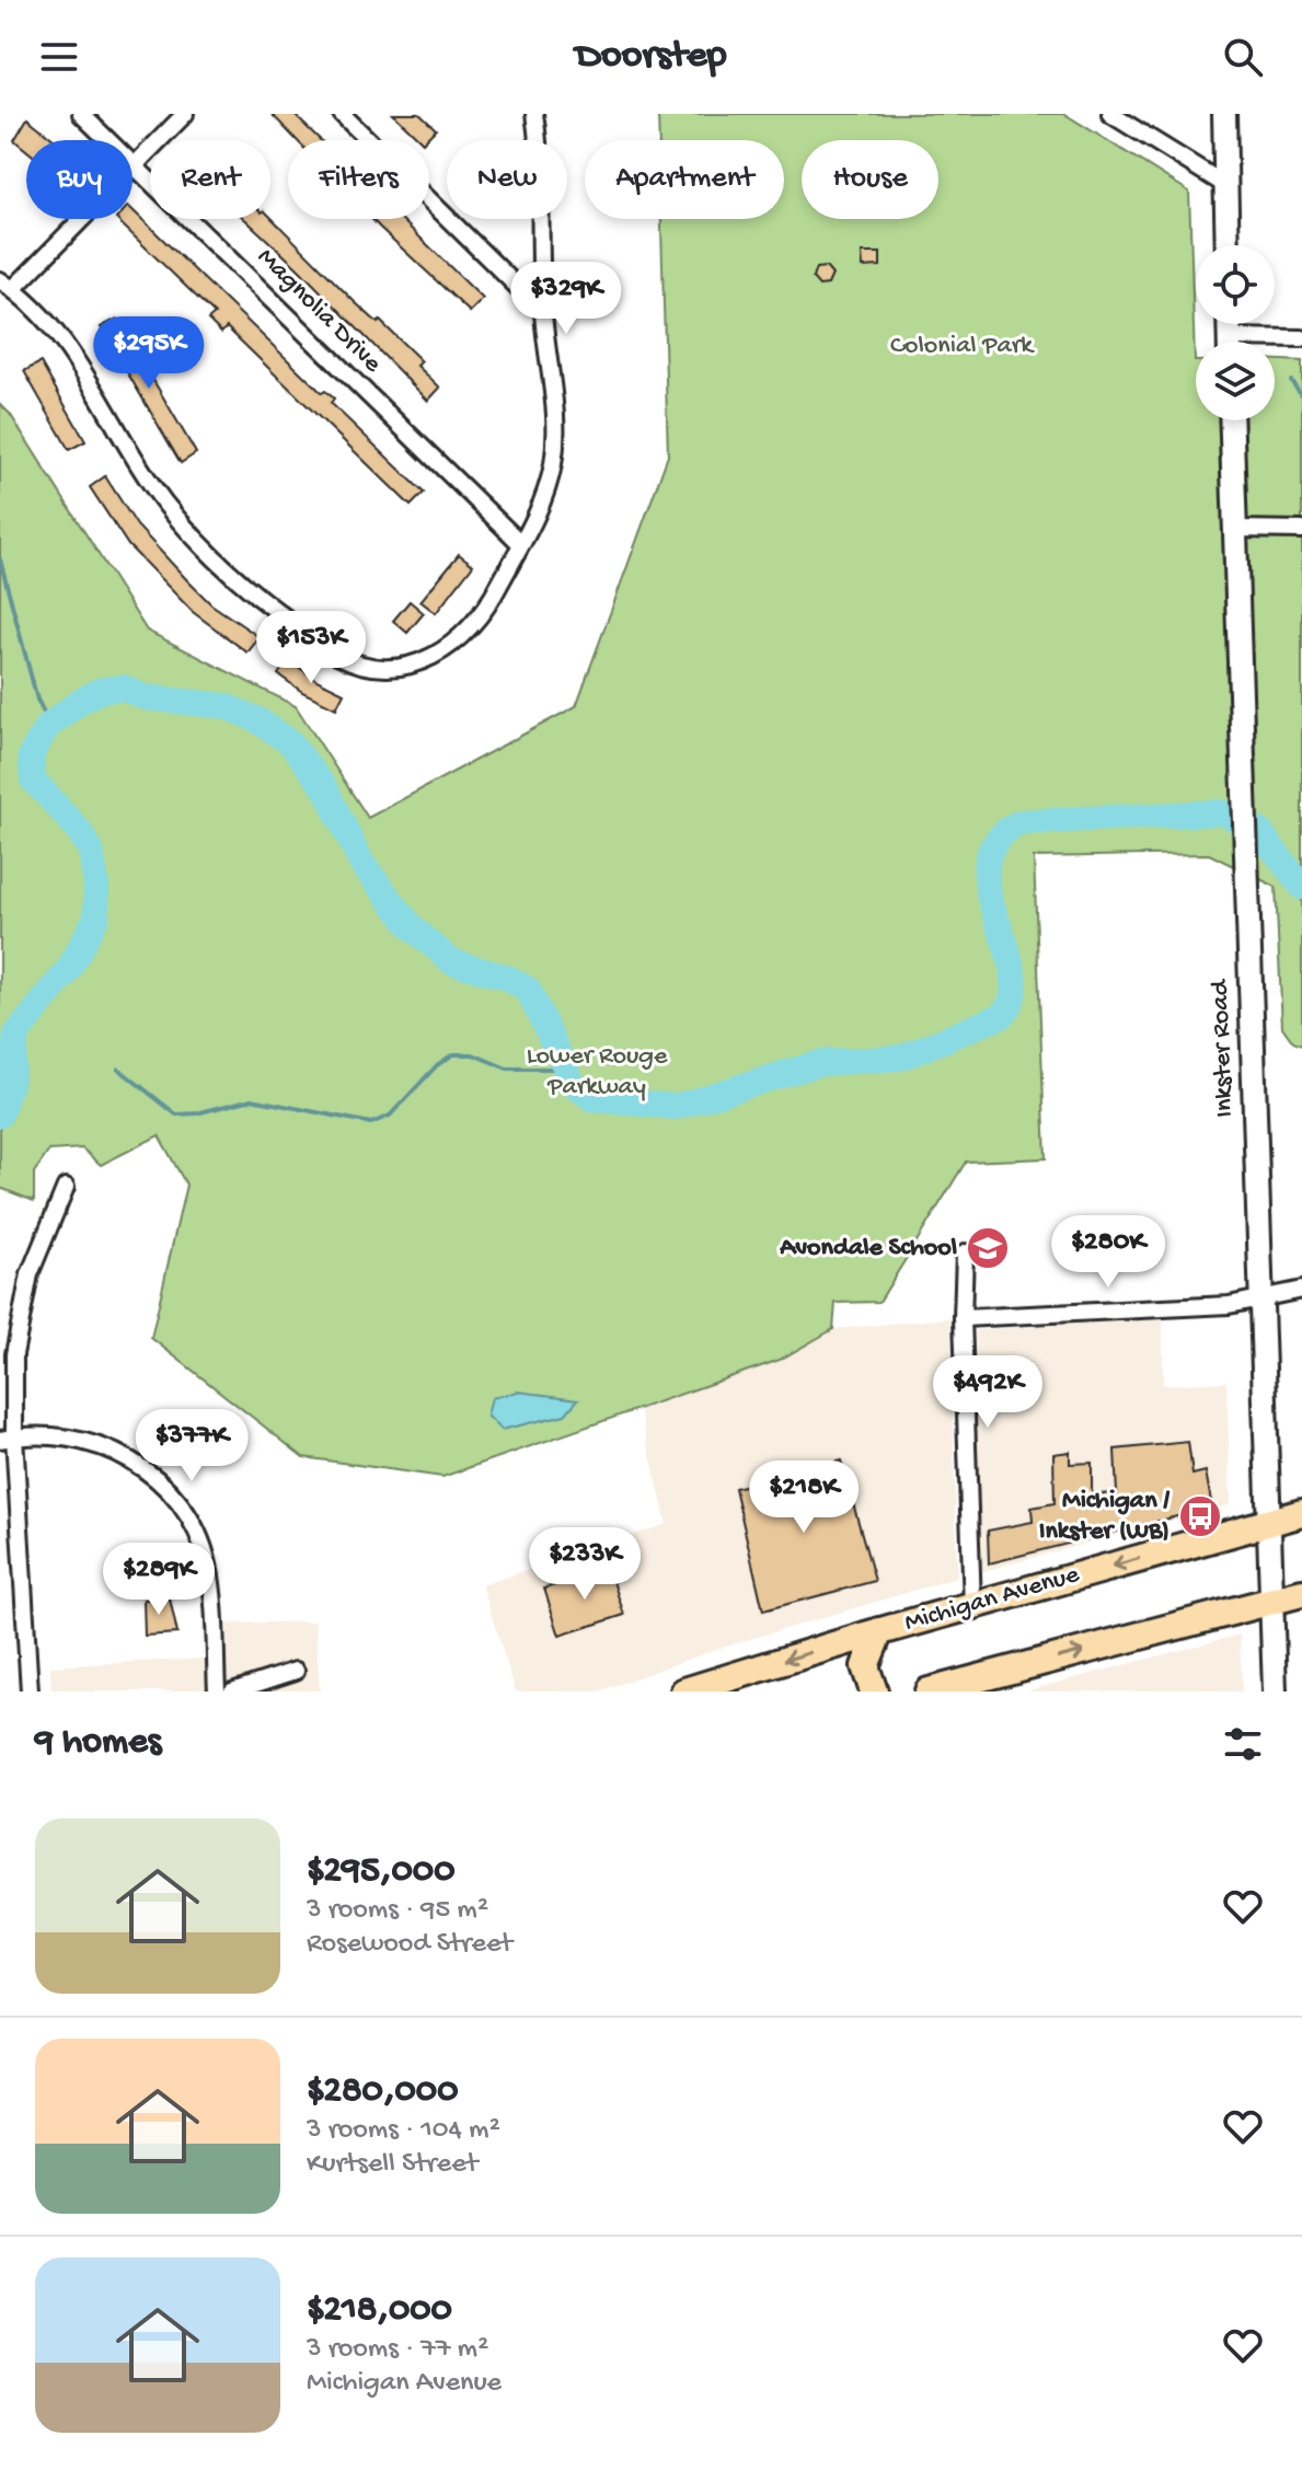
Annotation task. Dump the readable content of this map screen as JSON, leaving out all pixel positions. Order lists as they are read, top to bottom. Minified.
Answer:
{"streets":{"main road":["Inkster Road","Michigan Avenue"],"street":["Magnolia Drive"]},"crossings":[["Inkster Road","Michigan Avenue"]],"parks":["Colonial Park","Lower Rouge Parkway"],"places":{"school or university":["Avondale School"],"bus stop":["Michigan / Inkster (WB)"]},"page":{"header":"Doorstep","chip":["Buy","Rent","Filters","New","Apartment","House"],"price":["$329K","$295K","$153K","$280K","$492K","$377K","$218K","$233K","$289K"],"heading":"9 homes","list":[{"name":"$295,000","note":"3 rooms · 95 m² · Rosewood Street"},{"name":"$280,000","note":"3 rooms · 104 m² · Kurtsell Street"},{"name":"$218,000","note":"3 rooms · 77 m² · Michigan Avenue"}]}}
